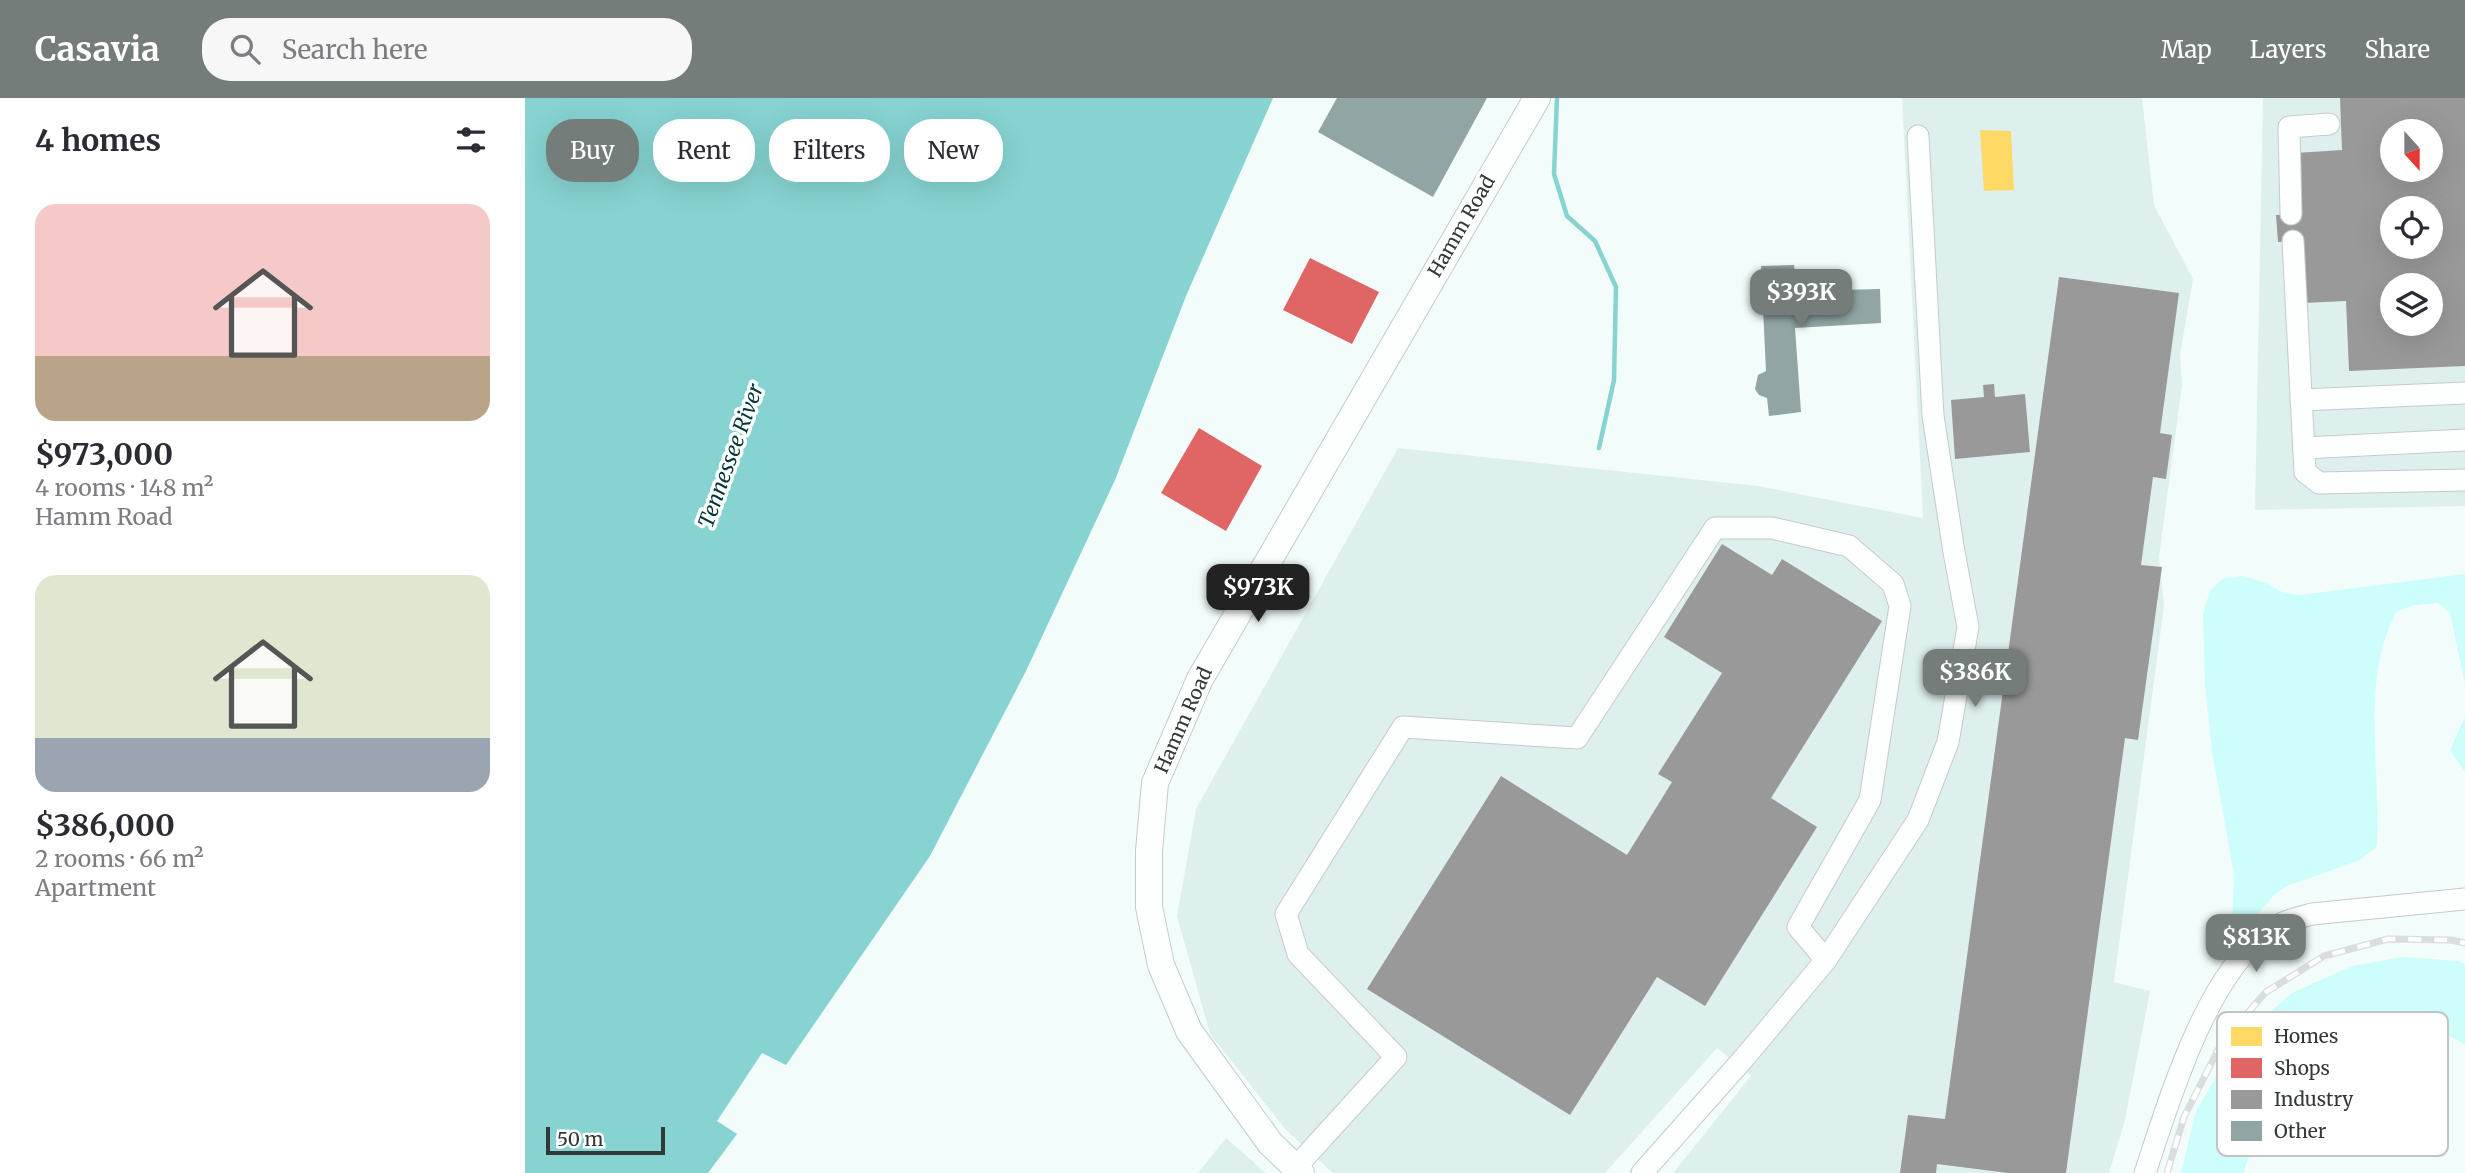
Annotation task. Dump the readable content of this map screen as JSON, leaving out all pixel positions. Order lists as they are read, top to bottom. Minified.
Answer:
{"streets":{"main road":["Hamm Road"]},"water":["Tennessee River"],"legend":["Homes","Shops","Industry","Other"],"scale_bar":"50 m","north":"bottom","page":{"header":"Casavia","search":"Search here","nav":["Map","Layers","Share"],"heading":"4 homes","chip":["Buy","Rent","Filters","New"],"list":[{"name":"$973,000","note":"4 rooms · 148 m² · Hamm Road"},{"name":"$386,000","note":"2 rooms · 66 m² · Apartment"}],"price":["$393K","$973K","$386K","$813K"],"scale":"50 m"}}
